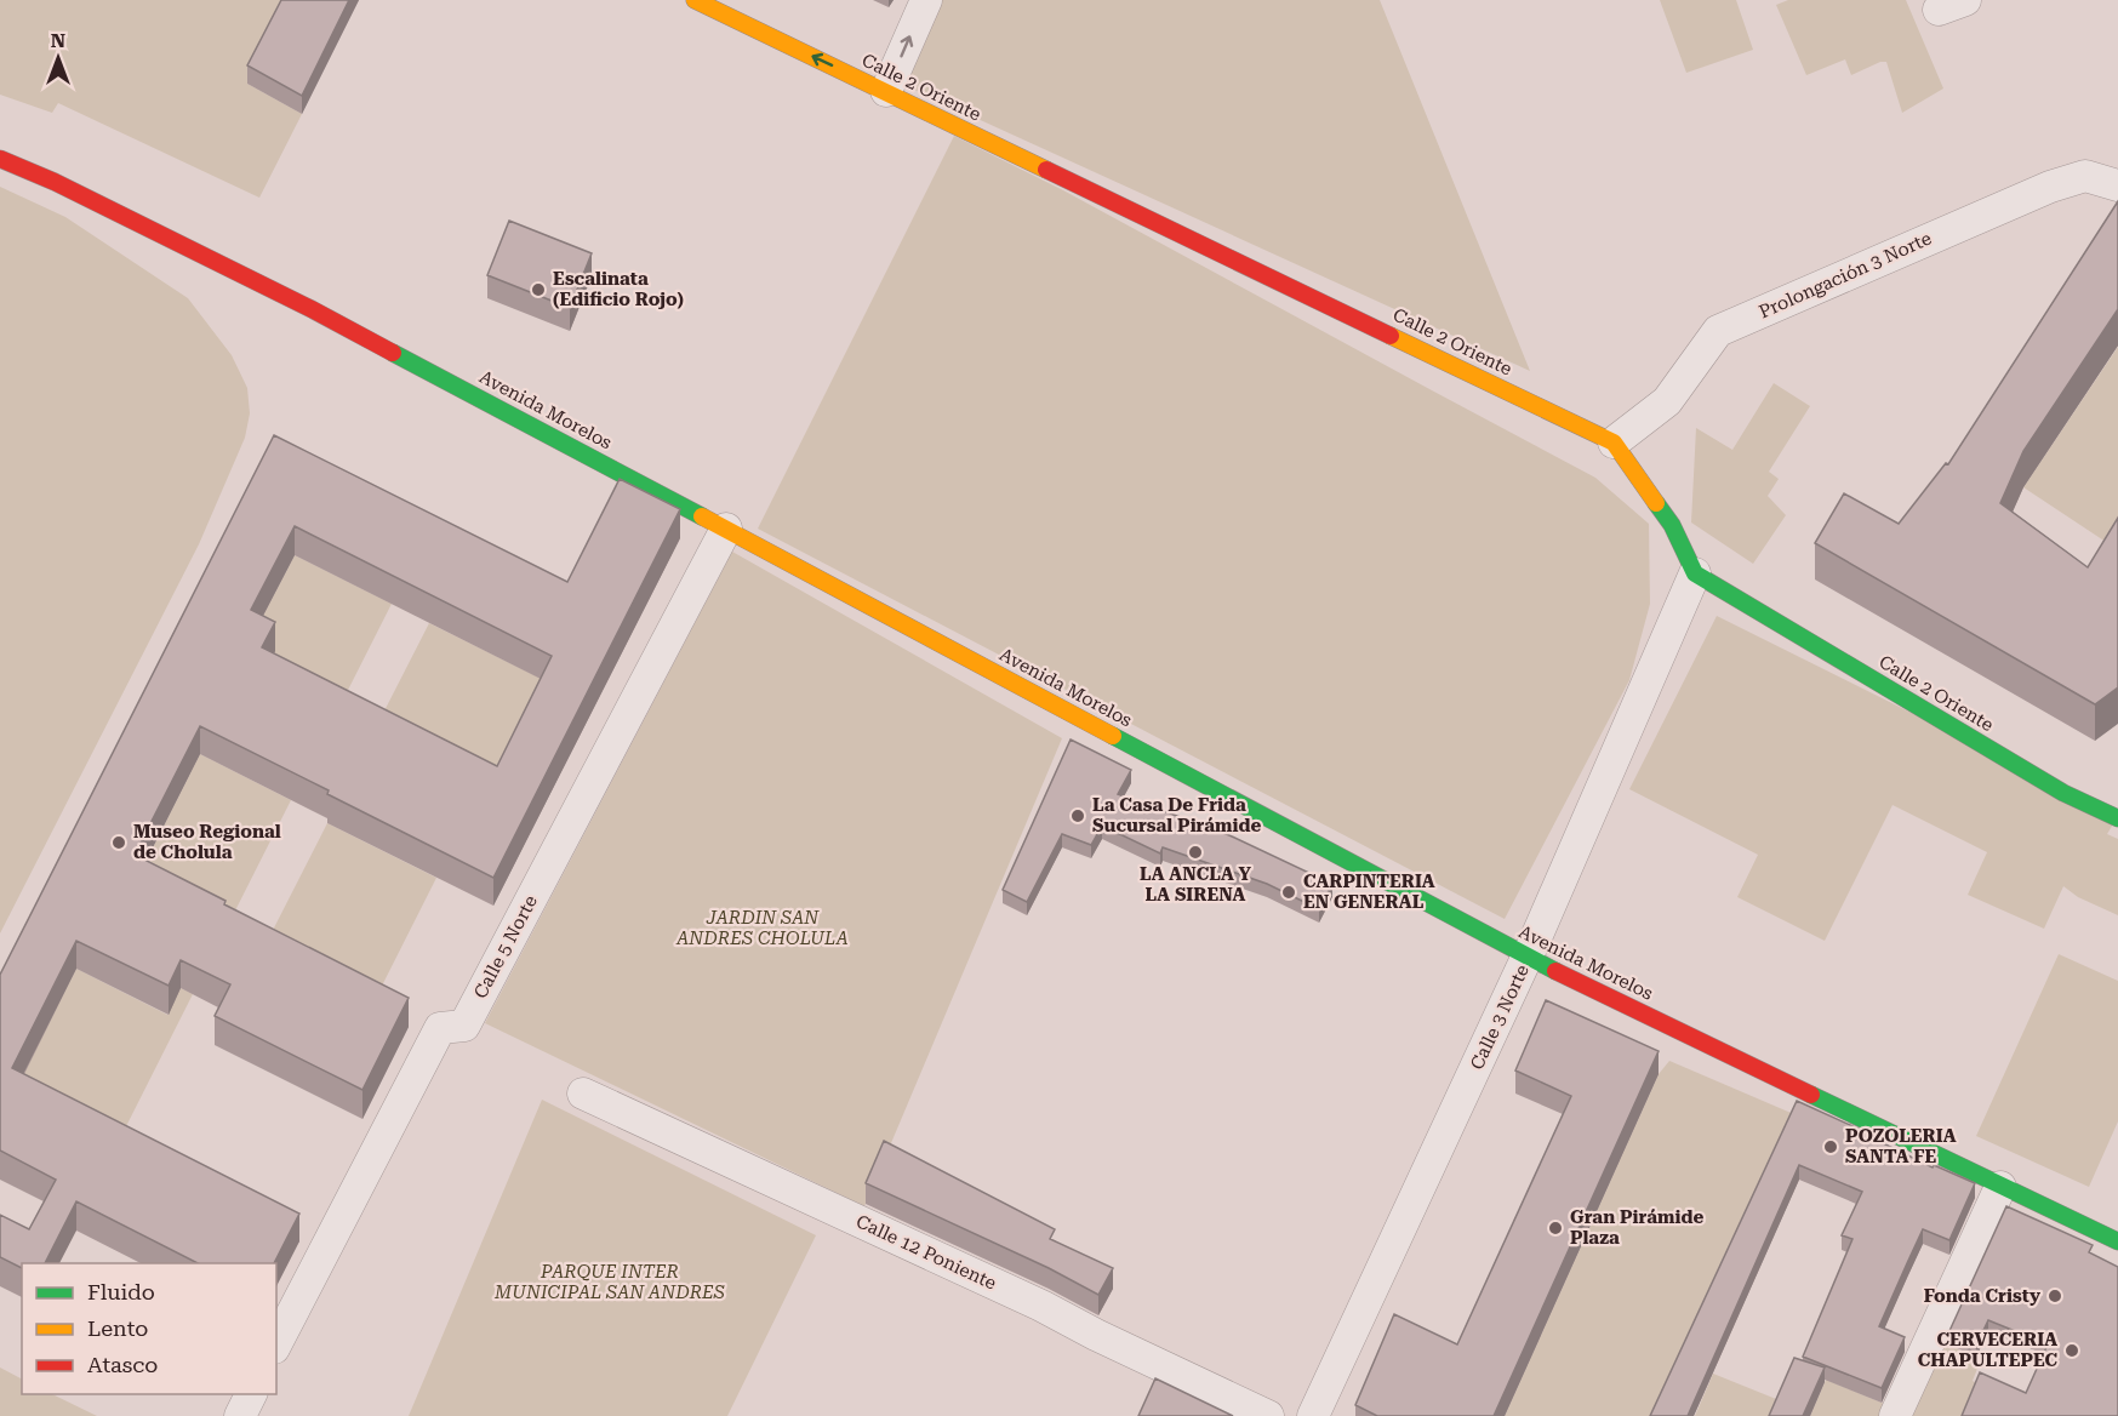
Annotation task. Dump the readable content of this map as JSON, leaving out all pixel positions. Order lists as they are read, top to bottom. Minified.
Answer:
{"streets":{"main road":["Calle 2 Oriente","Avenida Morelos"],"street":["Prolongación 3 Norte","Calle 5 Norte","Calle 3 Norte","Calle 12 Poniente"]},"crossings":[["Calle 2 Oriente","Prolongación 3 Norte"],["Calle 2 Oriente","Calle 3 Norte"],["Avenida Morelos","Calle 5 Norte"],["Avenida Morelos","Calle 3 Norte"]],"parks":["JARDIN SAN ANDRES CHOLULA","PARQUE INTER MUNICIPAL SAN ANDRES"],"places":["Escalinata (Edificio Rojo)","La Casa De Frida Sucursal Pirámide","Museo Regional de Cholula","LA ANCLA Y LA SIRENA","CARPINTERIA EN GENERAL","POZOLERIA SANTA FE","Gran Pirámide Plaza","Fonda Cristy","CERVECERIA CHAPULTEPEC"],"legend":["Fluido","Lento","Atasco"],"north":"top"}
